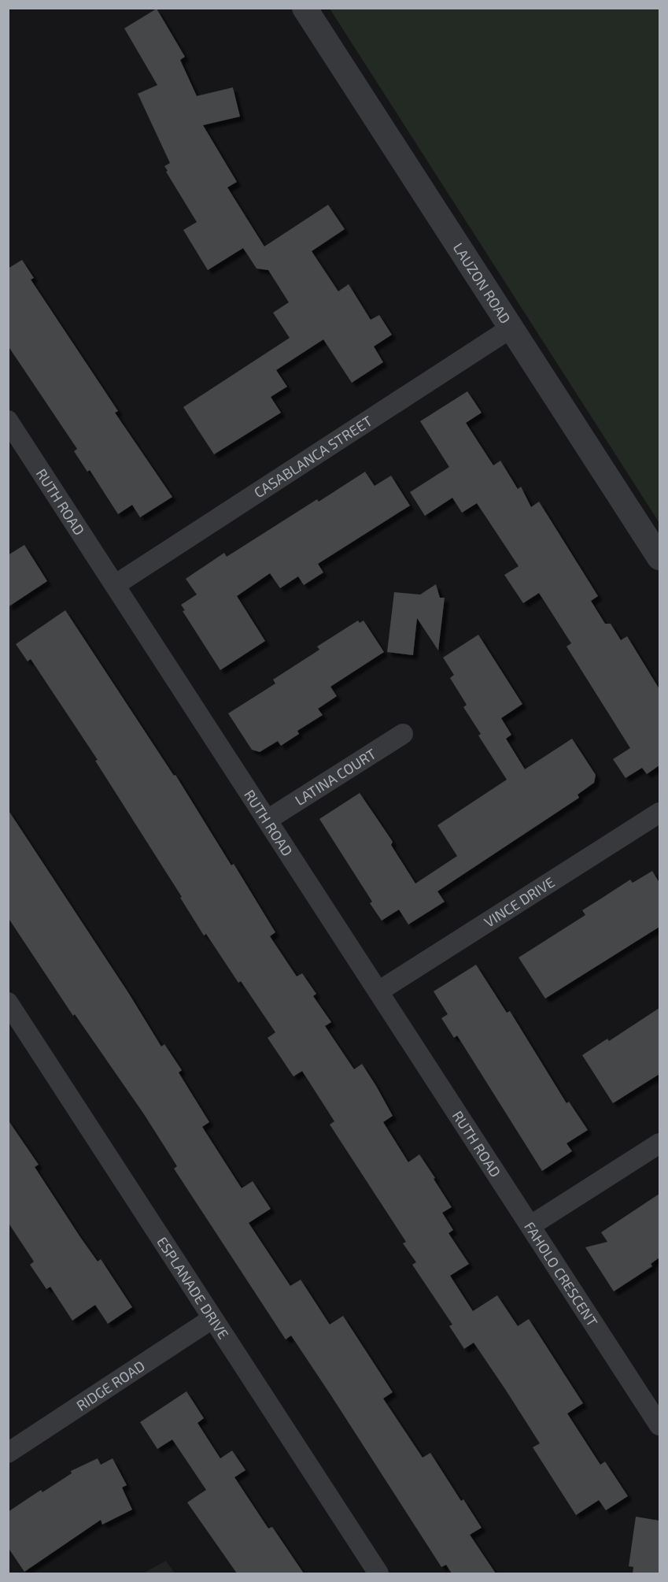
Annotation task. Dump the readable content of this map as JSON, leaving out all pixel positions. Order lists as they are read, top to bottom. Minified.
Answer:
{"streets":{"street":["LAUZON ROAD","CASABLANCA STREET","RUTH ROAD","LATINA COURT","VINCE DRIVE","FAHOLO CRESCENT","ESPLANADE DRIVE","RIDGE ROAD"]},"crossings":[["LAUZON ROAD","CASABLANCA STREET"],["CASABLANCA STREET","RUTH ROAD"],["RUTH ROAD","LATINA COURT"],["RUTH ROAD","VINCE DRIVE"],["RUTH ROAD","FAHOLO CRESCENT"],["ESPLANADE DRIVE","RIDGE ROAD"]]}
